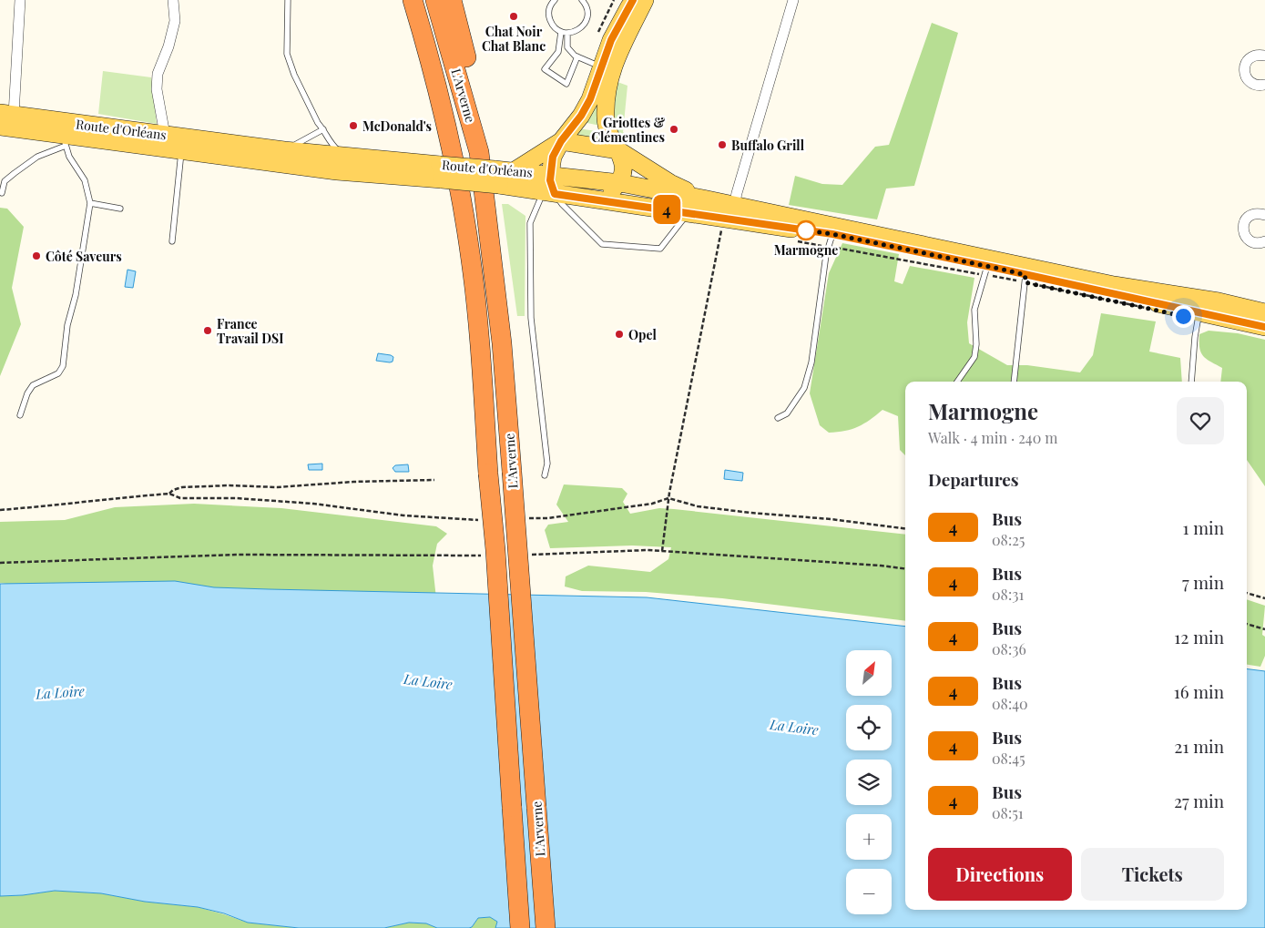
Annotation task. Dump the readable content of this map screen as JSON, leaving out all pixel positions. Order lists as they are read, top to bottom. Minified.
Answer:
{"streets":{"highway":["L'Arverne"],"main road":["Route d'Orléans"]},"water":["La Loire"],"places":["Chat Noir Chat Blanc","McDonald's","Griottes & Clémentines","Buffalo Grill","Marmogne","Côté Saveurs","France Travail DSI","Opel"],"lines":["bus line 4"],"north":"top right","page":{"on_map":"4","heading":[["Marmogne","Walk · 4 min · 240 m"],"Departures"],"list":[{"mark":"4","name":"Bus","note":"08:25","value":"1 min"},{"mark":"4","name":"Bus","note":"08:31","value":"7 min"},{"mark":"4","name":"Bus","note":"08:36","value":"12 min"},{"mark":"4","name":"Bus","note":"08:40","value":"16 min"},{"mark":"4","name":"Bus","note":"08:45","value":"21 min"},{"mark":"4","name":"Bus","note":"08:51","value":"27 min"}],"map_buttons":["+","−"],"buttons":["Directions","Tickets"]}}
